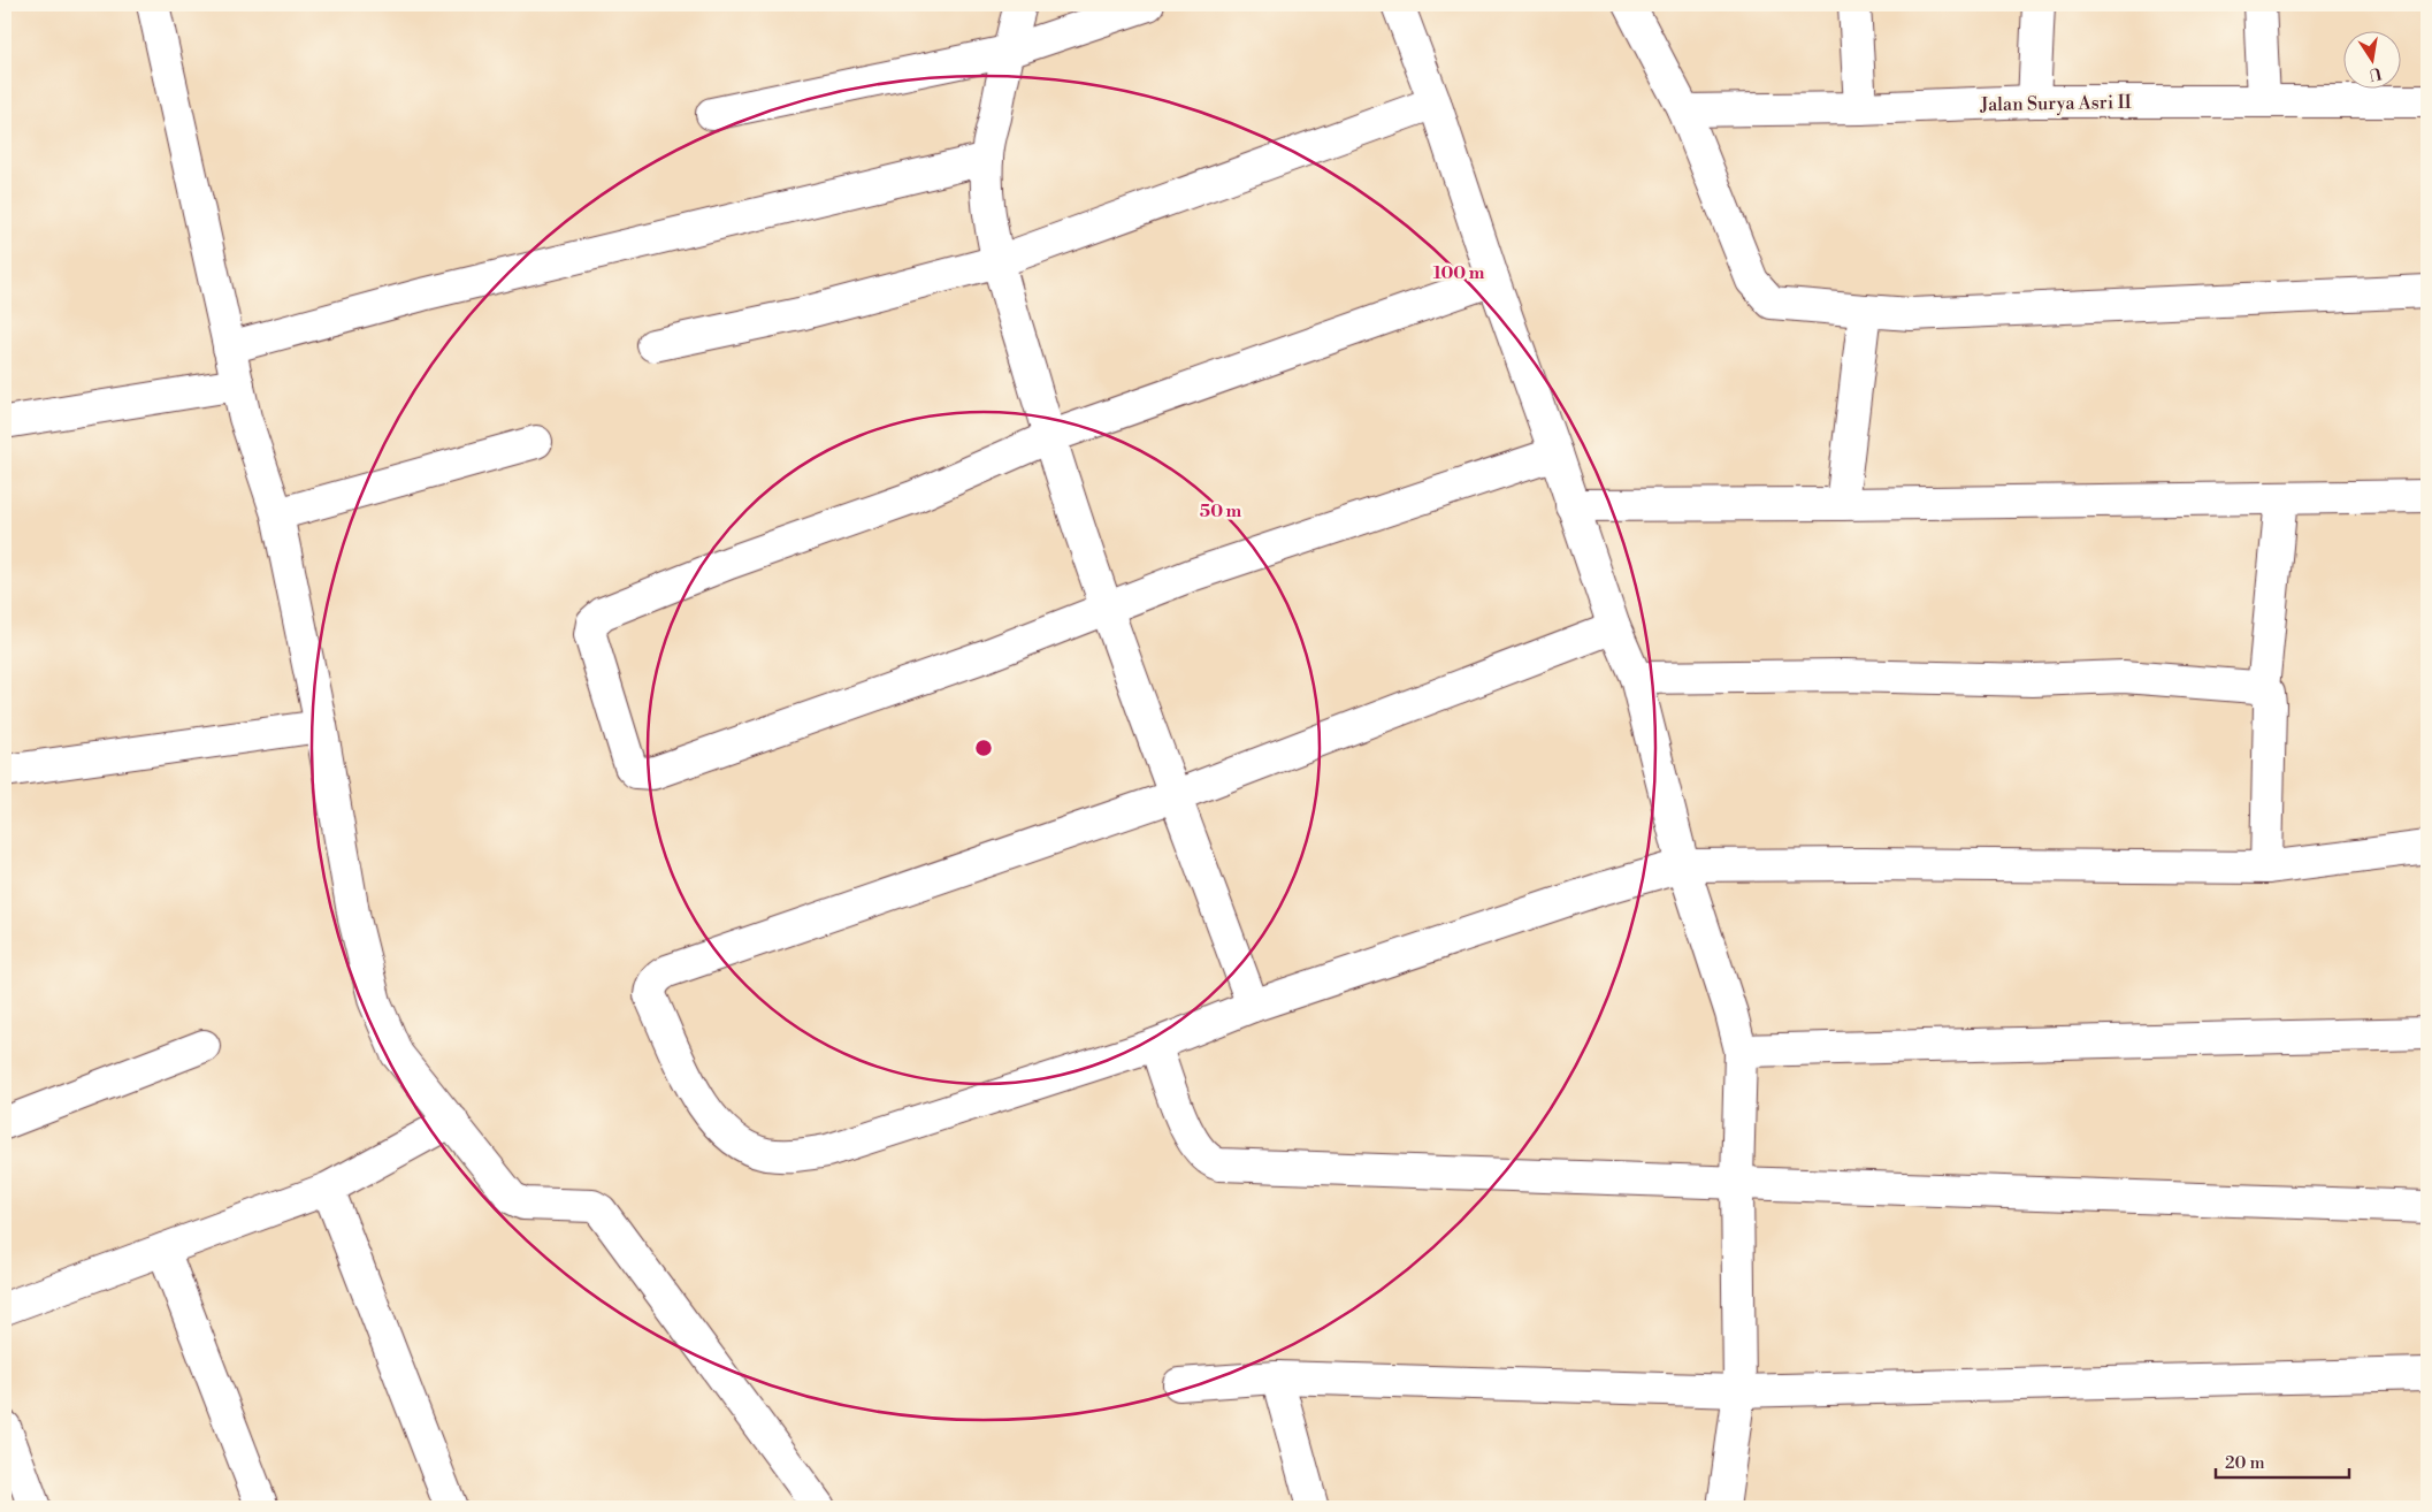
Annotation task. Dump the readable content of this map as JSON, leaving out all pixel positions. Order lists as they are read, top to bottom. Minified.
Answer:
{"streets":{"street":["Jalan Surya Asri II"]},"scale_bar":"20 m","north":"bottom","rings":["100 m","50 m"]}
